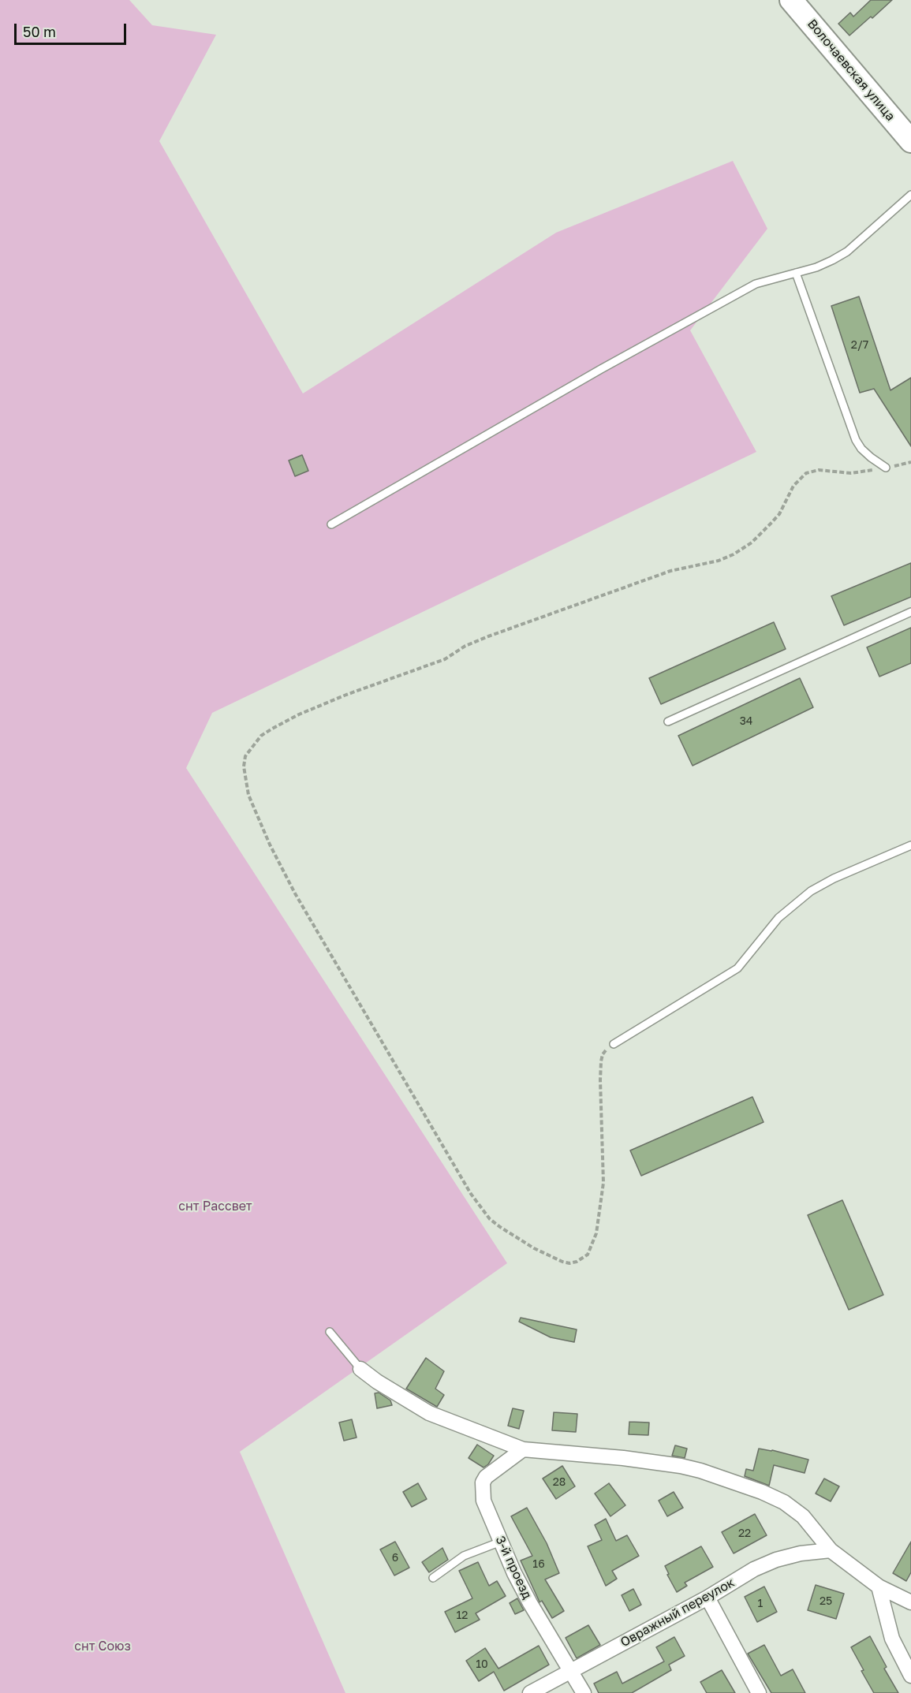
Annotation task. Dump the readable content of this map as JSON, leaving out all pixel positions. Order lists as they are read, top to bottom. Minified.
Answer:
{"streets":{"main road":["Волочаевская улица"],"street":["3-й проезд","Овражный переулок"]},"crossings":[["3-й проезд","Овражный переулок"]],"parks":["снт Рассвет","снт Союз"],"house_numbers":["2/7","34","28","22","6","16","25","1","12","10"],"scale_bar":"50 m"}
